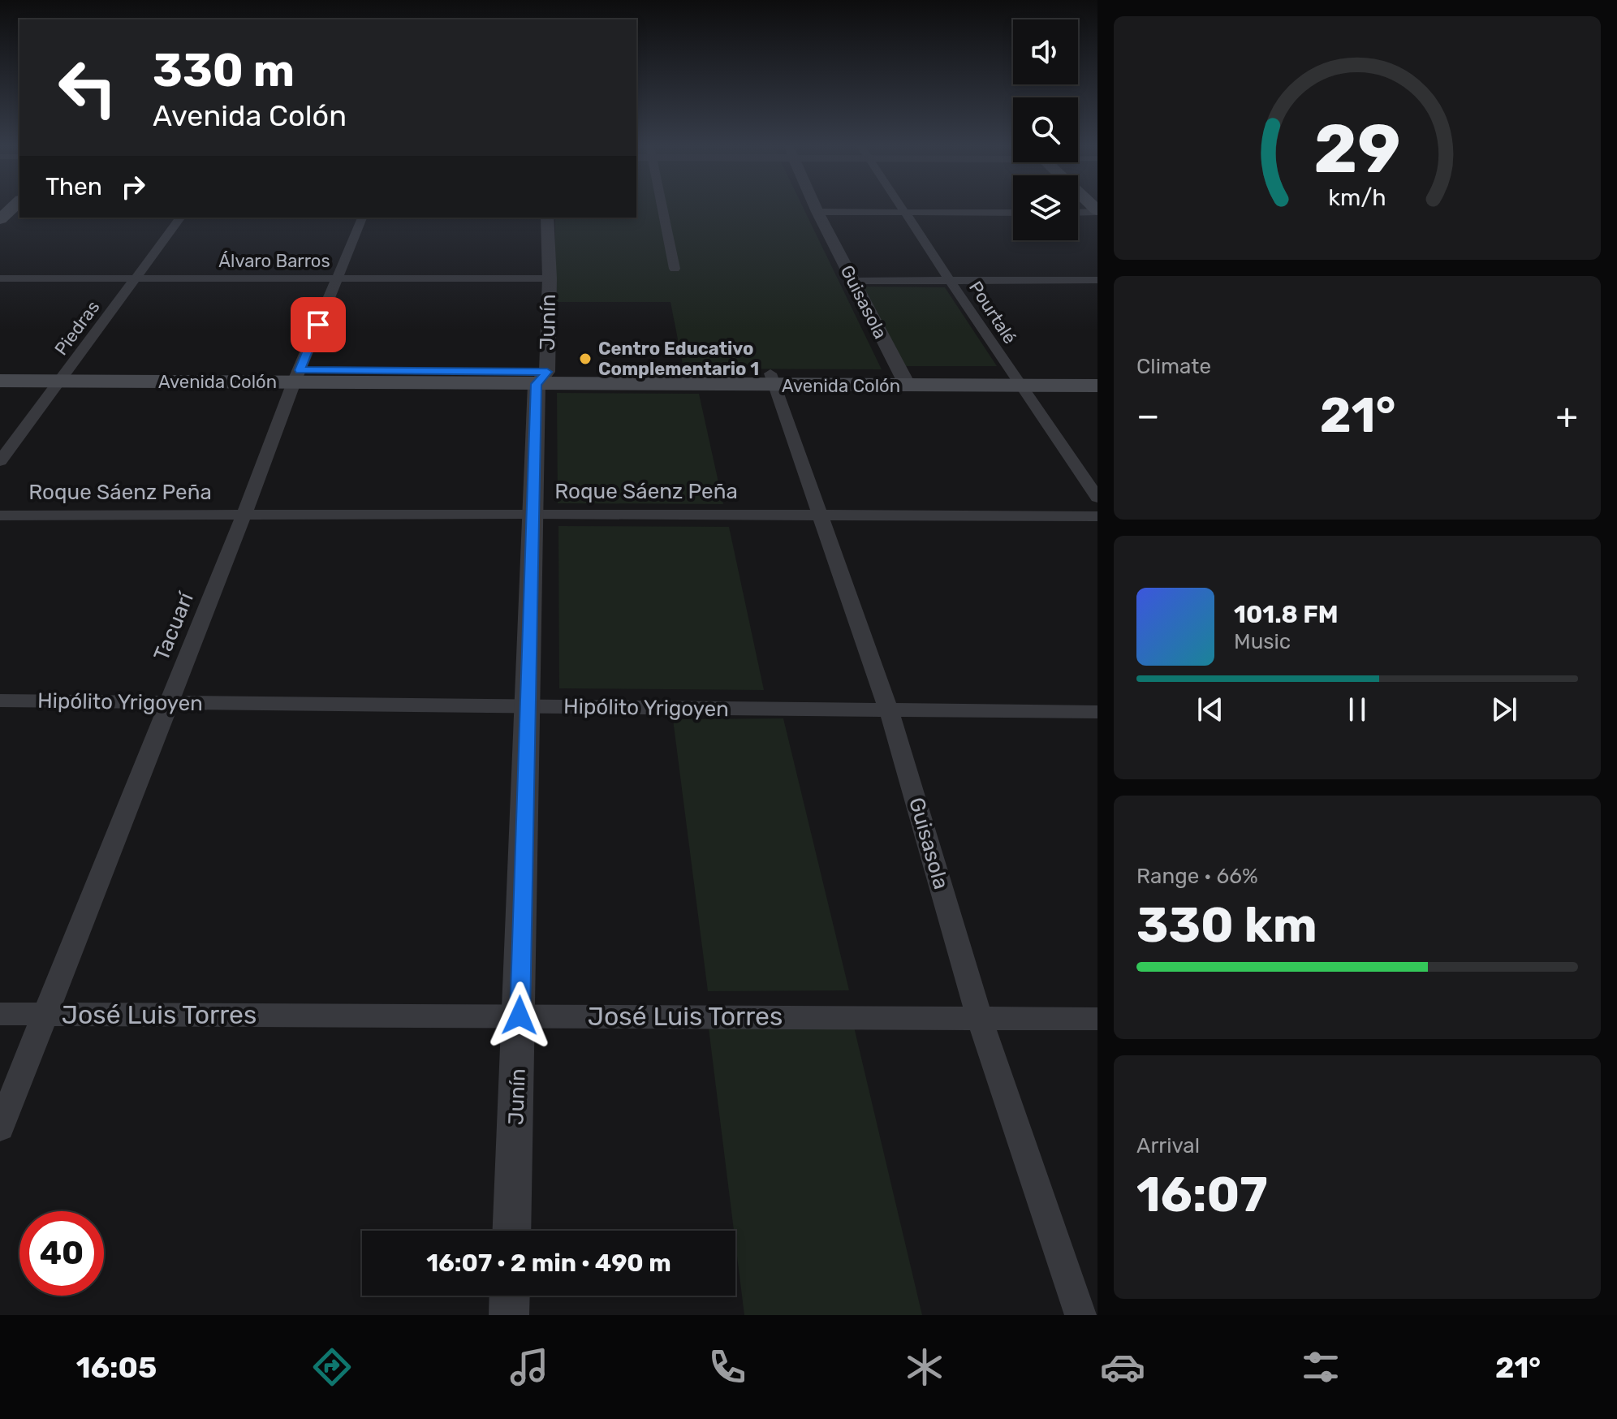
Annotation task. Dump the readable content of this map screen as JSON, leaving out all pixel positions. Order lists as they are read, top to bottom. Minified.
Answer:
{"streets":{"main road":["Avenida Colón"],"street":["Álvaro Barros","Guisasola","Pourtalé","Junín","Piedras","Roque Sáenz Peña","Tacuarí","Hipólito Yrigoyen","José Luis Torres"]},"crossings":[["Álvaro Barros","Junín"],["Álvaro Barros","Piedras"],["Álvaro Barros","Tacuarí"],["Guisasola","Avenida Colón"],["Guisasola","Roque Sáenz Peña"],["Guisasola","Hipólito Yrigoyen"],["Guisasola","José Luis Torres"],["Pourtalé","Avenida Colón"],["Junín","Avenida Colón"],["Junín","Roque Sáenz Peña"],["Junín","Hipólito Yrigoyen"],["Junín","José Luis Torres"],["Piedras","Avenida Colón"],["Avenida Colón","Tacuarí"],["Roque Sáenz Peña","Tacuarí"],["Tacuarí","Hipólito Yrigoyen"],["Tacuarí","José Luis Torres"]],"places":["Centro Educativo Complementario 1"],"page":{"turn":["330 m","Avenida Colón"],"then":"Then","tile":["Climate",["Range · 66%","330 km"],["Arrival","16:07"]],"heat":["−","21°","+"],"song":["101.8 FM","Music"],"limit":"40","trip":"16:07 · 2 min · 490 m","tabs":["16:05","21°"],"gauge":["29","km/h"]}}
